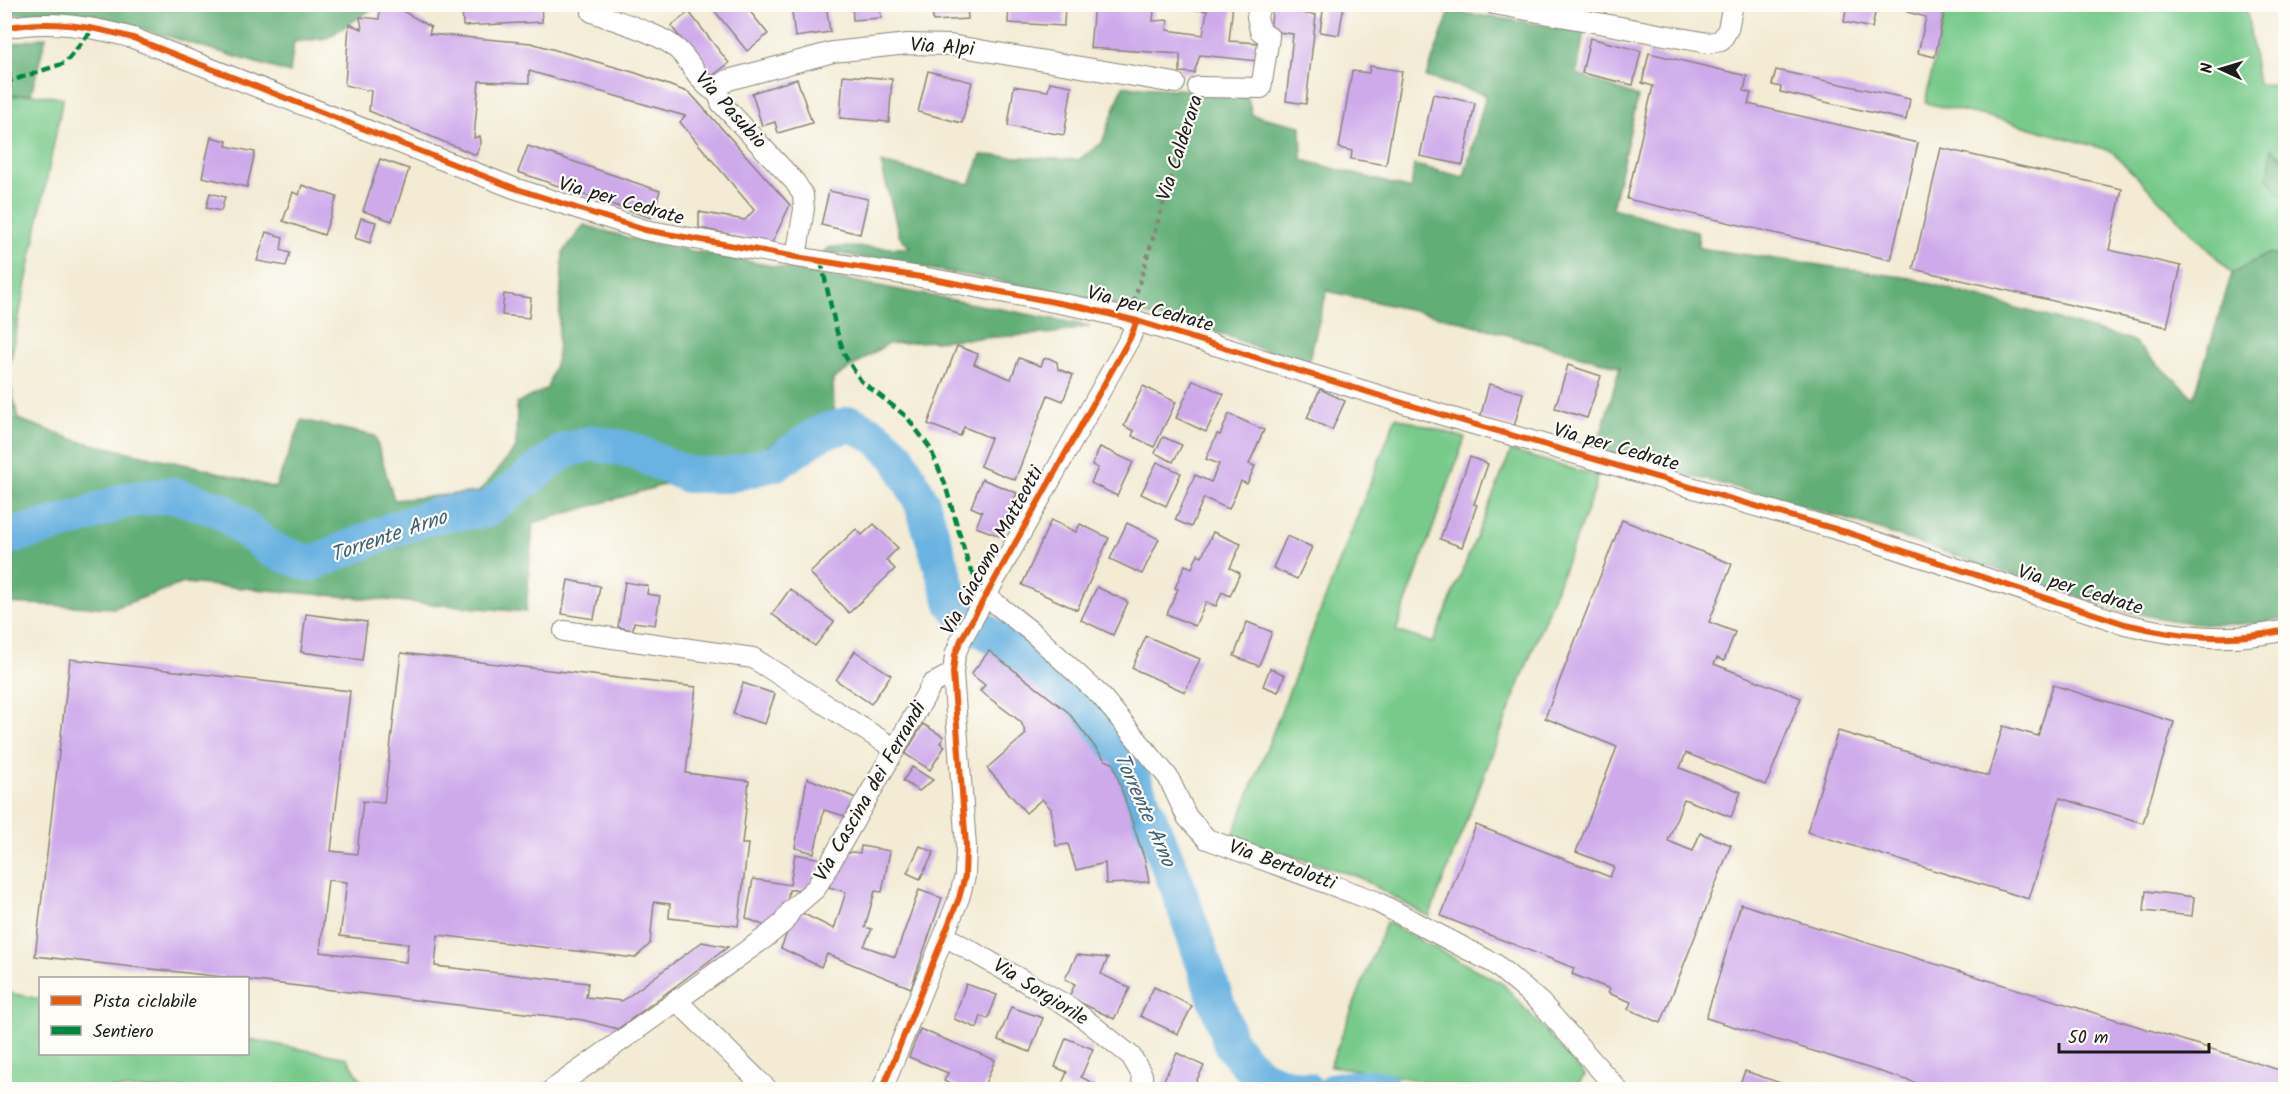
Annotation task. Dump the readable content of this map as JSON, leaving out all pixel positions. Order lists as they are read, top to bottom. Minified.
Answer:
{"streets":{"street":["Via Alpi","Via Pasubio","Via Calderara","Via per Cedrate","Via Giacomo Matteotti","Via Cascina dei Ferrandi","Via Bertolotti","Via Sorgiorile"]},"crossings":[["Via Alpi","Via Pasubio"],["Via Pasubio","Via per Cedrate"],["Via Calderara","Via per Cedrate"],["Via Calderara","Via Giacomo Matteotti"],["Via per Cedrate","Via Giacomo Matteotti"],["Via Giacomo Matteotti","Via Cascina dei Ferrandi"],["Via Giacomo Matteotti","Via Bertolotti"],["Via Giacomo Matteotti","Via Sorgiorile"]],"water":["Torrente Arno"],"legend":["Pista ciclabile","Sentiero"],"scale_bar":"50 m","north":"left"}
